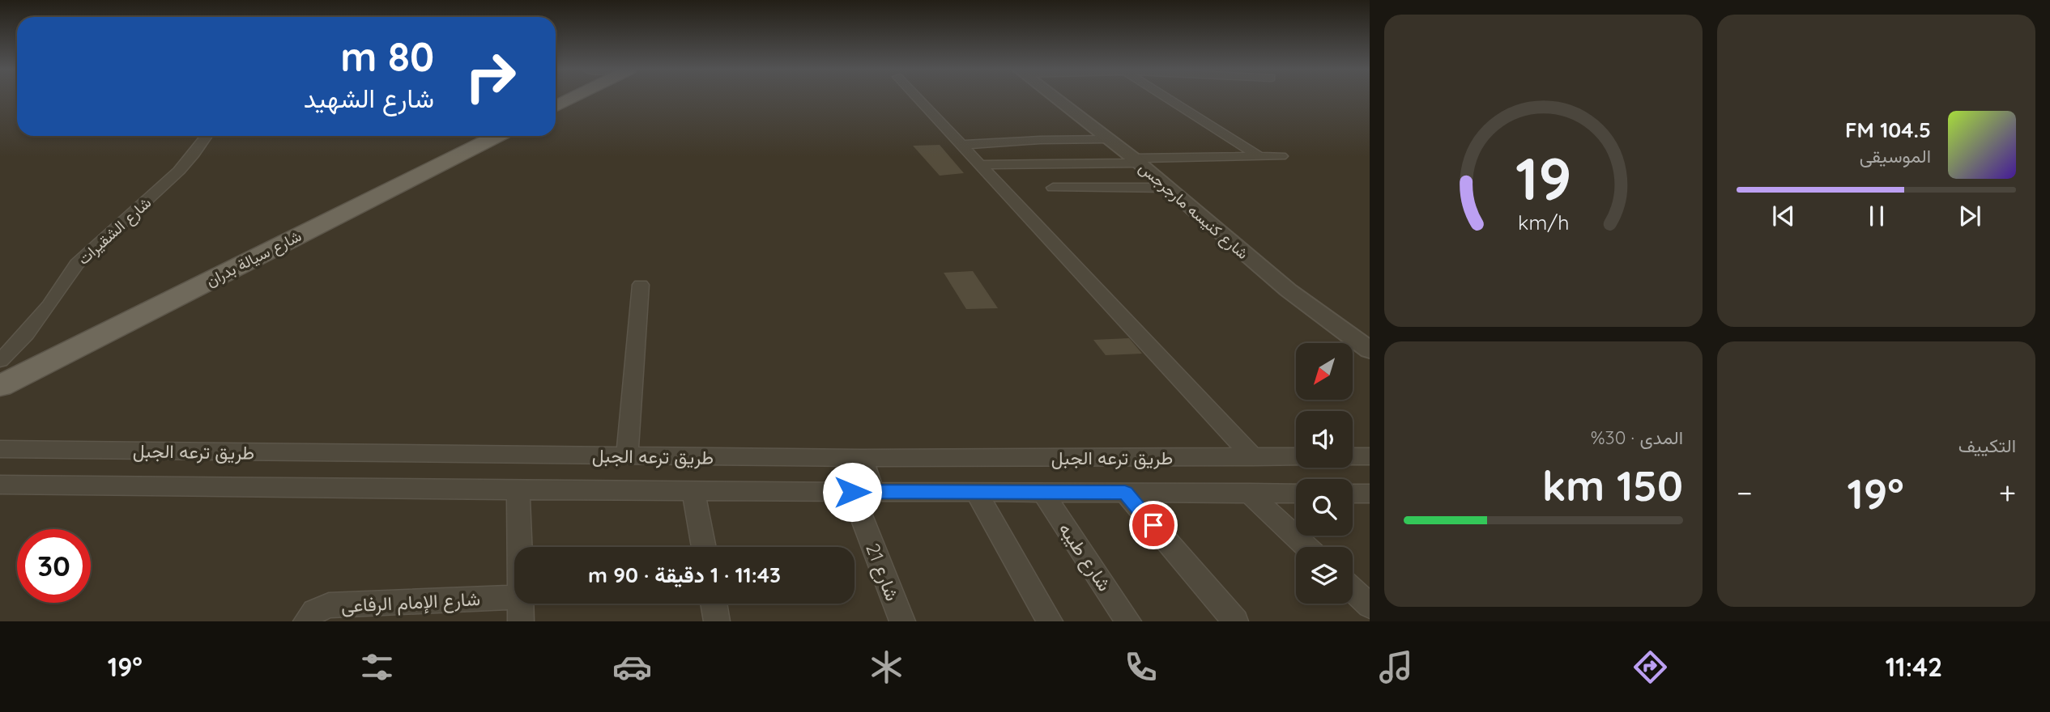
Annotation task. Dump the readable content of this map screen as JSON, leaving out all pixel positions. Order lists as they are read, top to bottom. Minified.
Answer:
{"streets":{"main road":["شارع سيالة بدران"],"street":["شارع كنيسه مارجرجس","شارع الشقيرات","طريق ترعه الجبل","شارع طيبه","شارع 21","شارع الإمام الرفاعى"]},"crossings":[["طريق ترعه الجبل","شارع طيبه"],["طريق ترعه الجبل","شارع 21"]],"north":"bottom left","page":{"turn":["80 m","شارع الشهيد"],"song":["104.5 FM","الموسيقى"],"tile":["التكييف",["المدى · 30%","150 km"]],"heat":["−","19°","+"],"limit":"30","trip":"11:43 · 1 دقيقة · 90 m","tabs":["11:42","19°"],"gauge":["19","km/h"]}}
